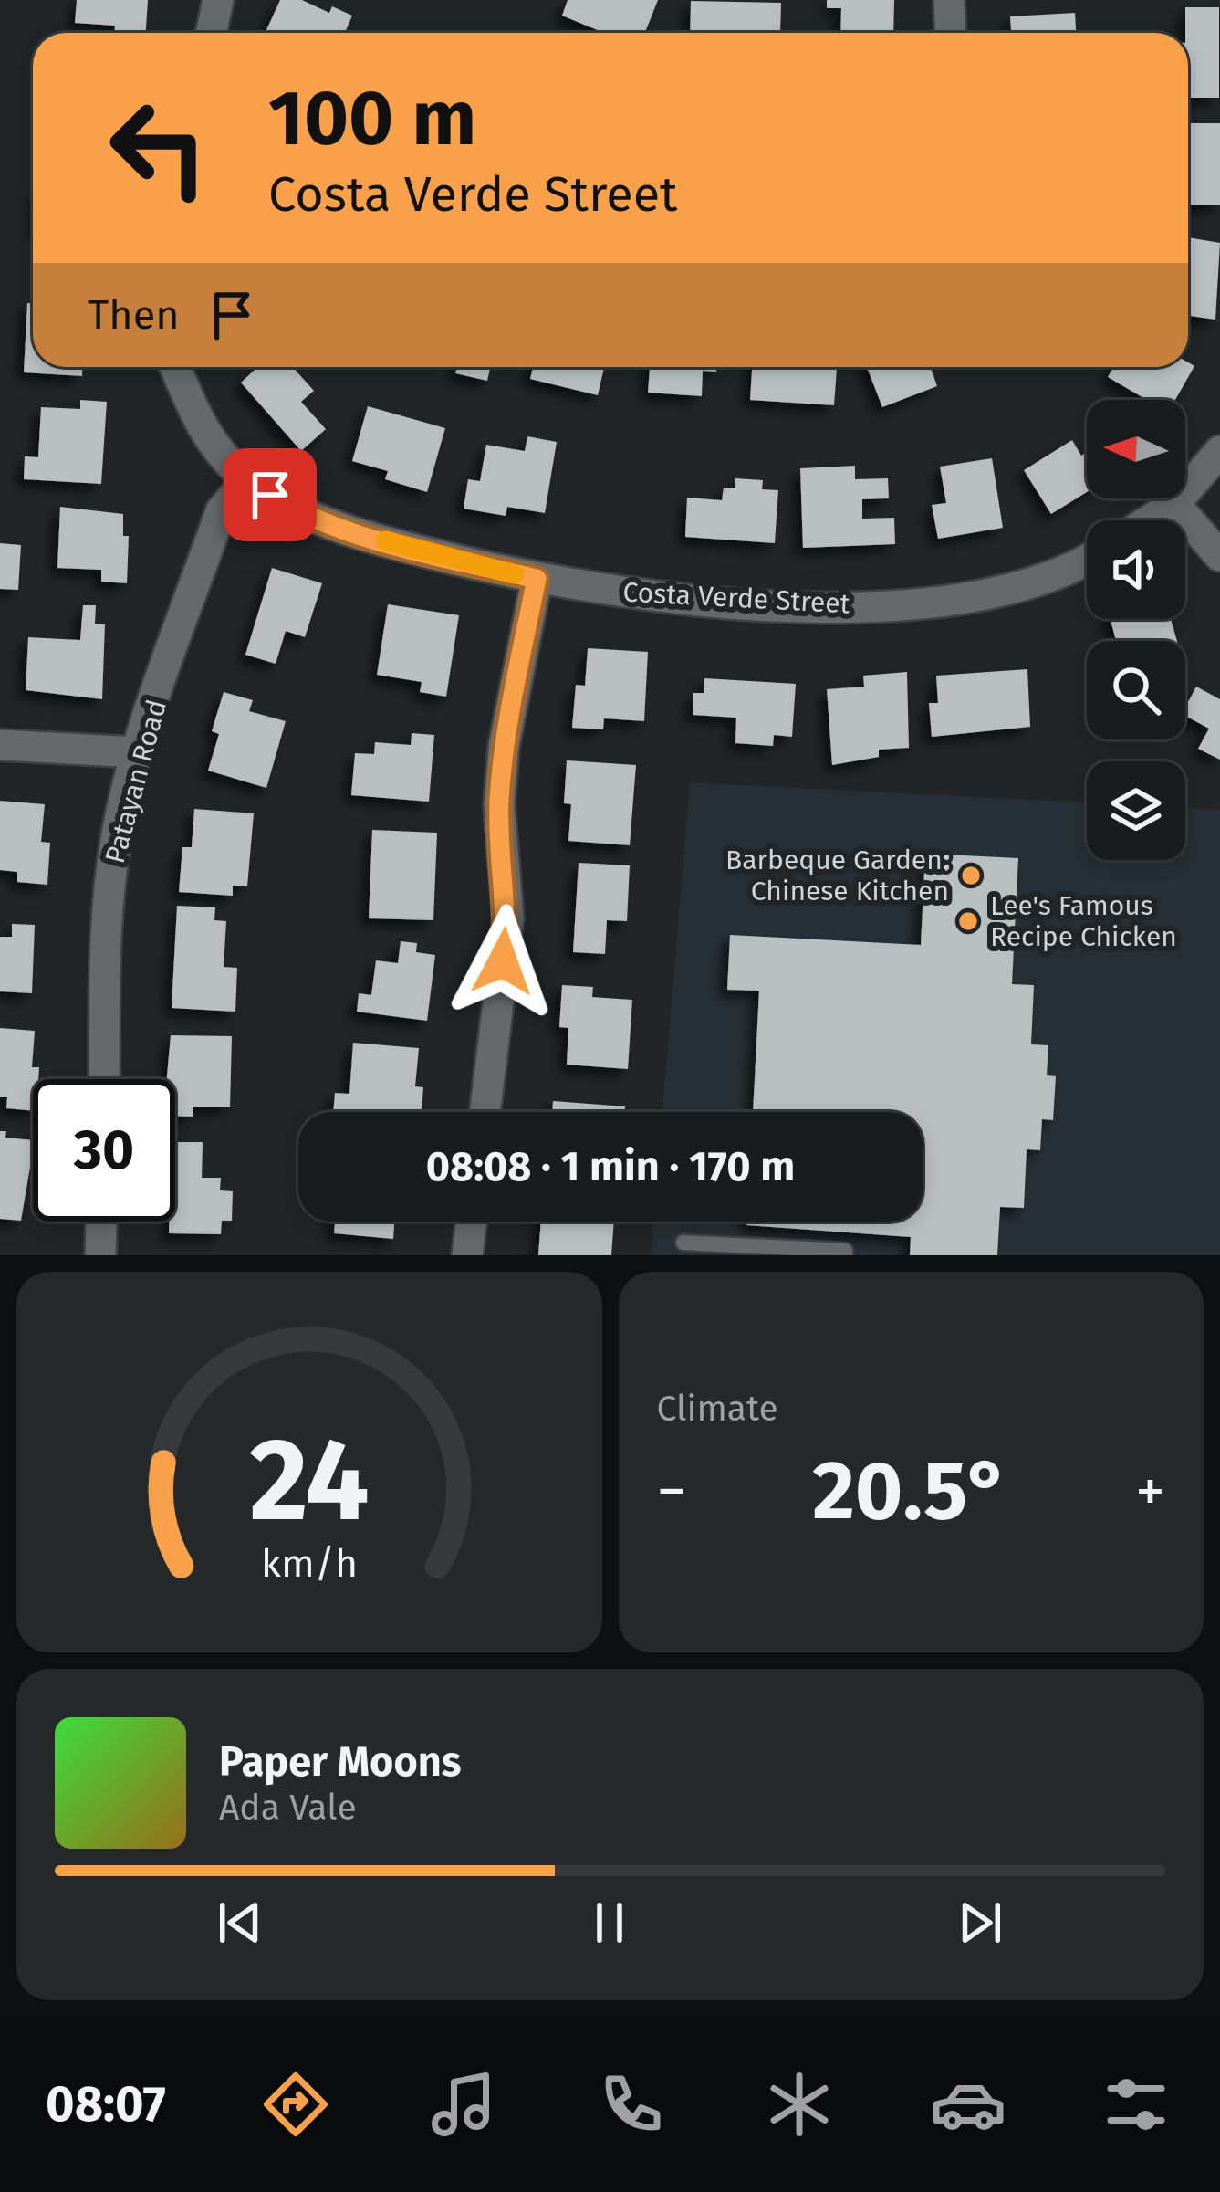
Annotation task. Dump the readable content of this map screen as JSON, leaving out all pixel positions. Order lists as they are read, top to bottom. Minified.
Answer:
{"streets":{"street":["Costa Verde Street","Patayan Road"]},"crossings":[["Costa Verde Street","Patayan Road"]],"places":["Barbeque Garden: Chinese Kitchen","Lee's Famous Recipe Chicken"],"north":"left","page":{"turn":["100 m","Costa Verde Street"],"then":"Then","limit":"30","trip":"08:08 · 1 min · 170 m","tile":"Climate","heat":["−","20.5°","+"],"song":["Paper Moons","Ada Vale"],"tabs":"08:07","gauge":["24","km/h"]}}
